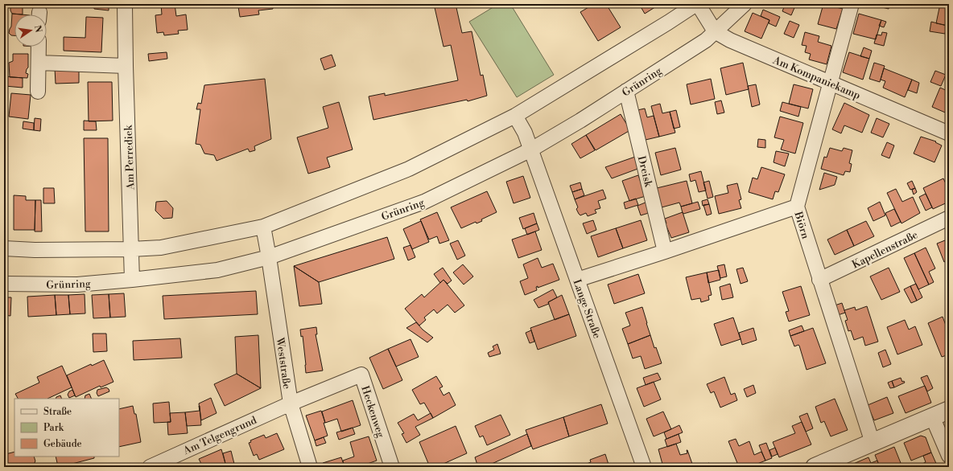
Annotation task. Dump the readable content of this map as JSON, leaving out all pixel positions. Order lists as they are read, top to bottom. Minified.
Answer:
{"streets":{"street":["Am Kompaniekamp","Grünring","Am Perrediek","Dreisk","Biörn","Kapellenstraße","Lange Straße","Weststraße","Heckenweg","Am Telgengrund"]},"crossings":[["Am Kompaniekamp","Grünring"],["Am Kompaniekamp","Biörn"],["Grünring","Dreisk"],["Grünring","Lange Straße"],["Grünring","Weststraße"],["Biörn","Kapellenstraße"],["Weststraße","Heckenweg"],["Weststraße","Am Telgengrund"],["Heckenweg","Am Telgengrund"]],"legend":["Straße","Park","Gebäude"],"north":"right"}
